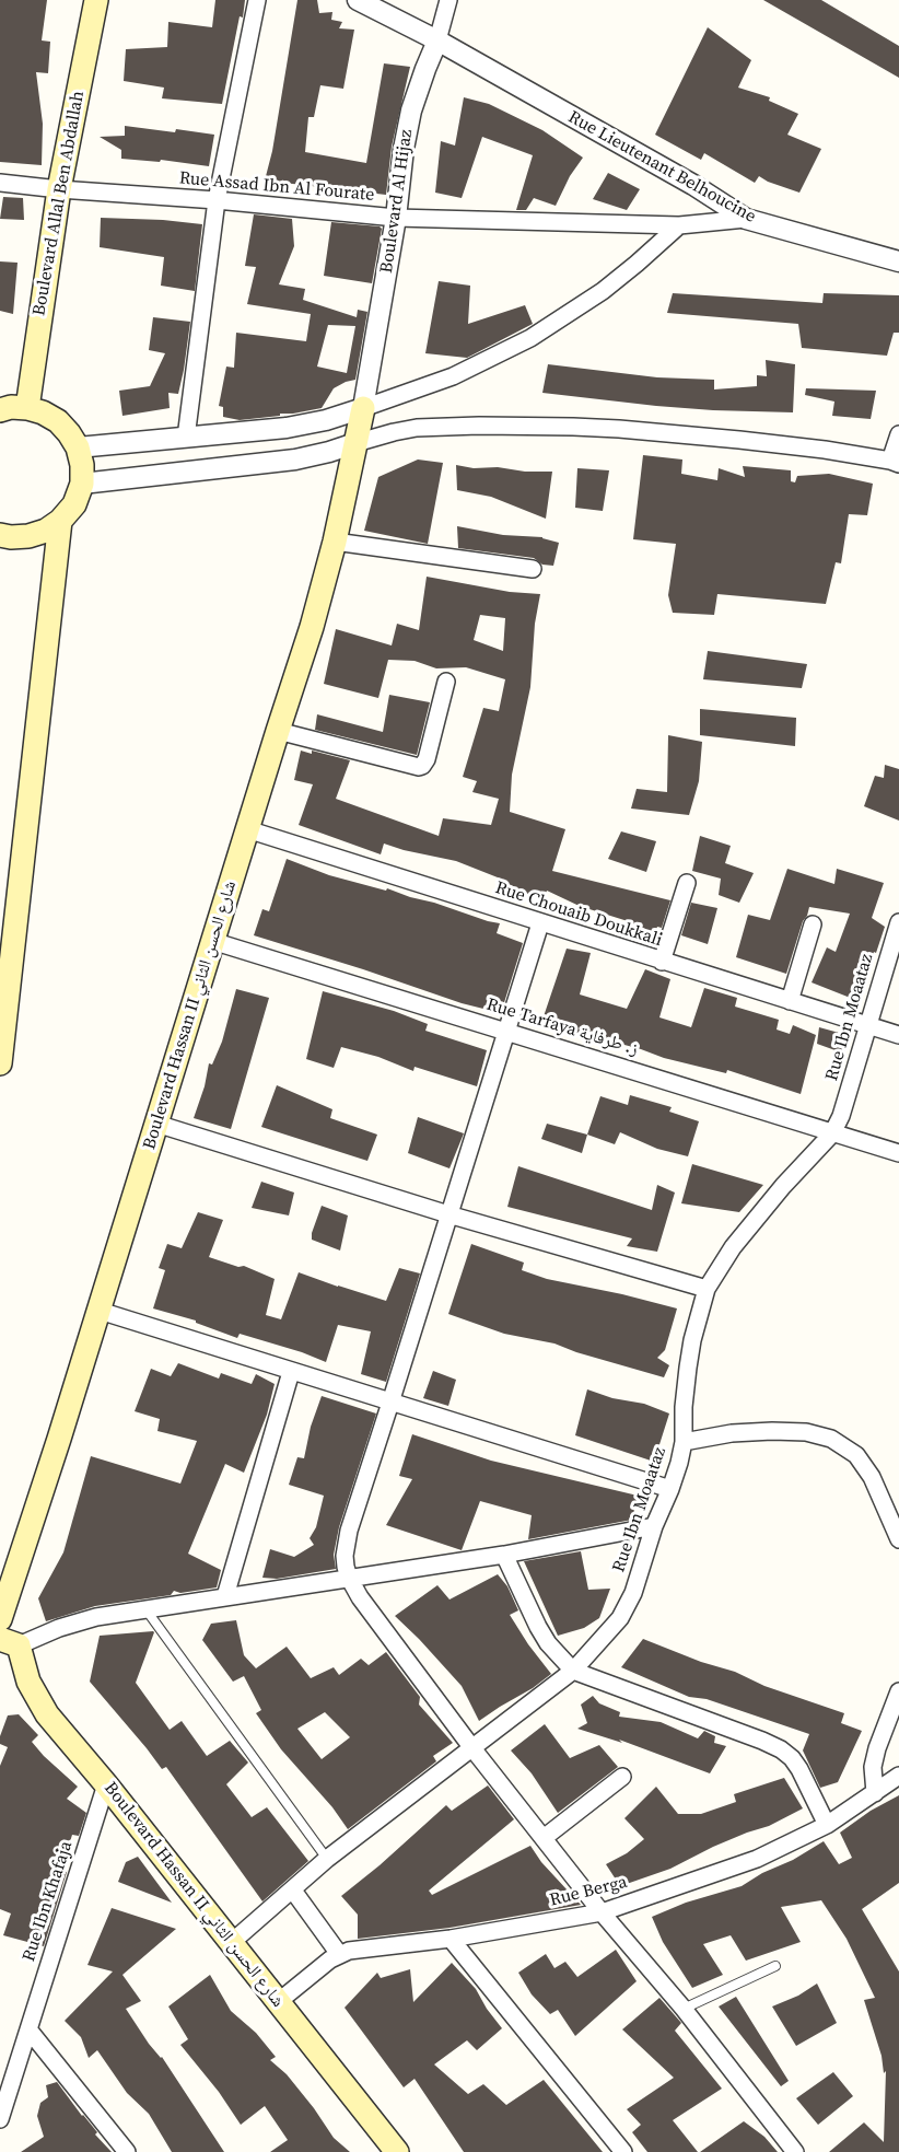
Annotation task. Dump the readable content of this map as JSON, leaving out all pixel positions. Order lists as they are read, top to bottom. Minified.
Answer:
{"streets":{"main road":["Boulevard Allal Ben Abdallah","Boulevard Hassan II شارع الحسن الثاني"],"street":["Rue Lieutenant Belhoucine","Rue Assad Ibn Al Fourate","Boulevard Al Hijaz","Rue Chouaib Doukkali","Rue Ibn Moaataz","Rue Tarfaya ز. طرفاية","Rue Berga","Rue Ibn Khafaja"]},"crossings":[["Rue Lieutenant Belhoucine","Rue Assad Ibn Al Fourate"],["Rue Lieutenant Belhoucine","Boulevard Al Hijaz"],["Rue Assad Ibn Al Fourate","Boulevard Al Hijaz"],["Rue Assad Ibn Al Fourate","Boulevard Allal Ben Abdallah"],["Boulevard Al Hijaz","Boulevard Hassan II شارع الحسن الثاني"],["Rue Chouaib Doukkali","Boulevard Hassan II شارع الحسن الثاني"],["Rue Chouaib Doukkali","Rue Ibn Moaataz"],["Boulevard Hassan II شارع الحسن الثاني","Rue Ibn Moaataz"],["Boulevard Hassan II شارع الحسن الثاني","Rue Tarfaya ز. طرفاية"],["Boulevard Hassan II شارع الحسن الثاني","Rue Berga"],["Boulevard Hassan II شارع الحسن الثاني","Rue Ibn Khafaja"],["Rue Ibn Moaataz","Rue Tarfaya ز. طرفاية"]]}
